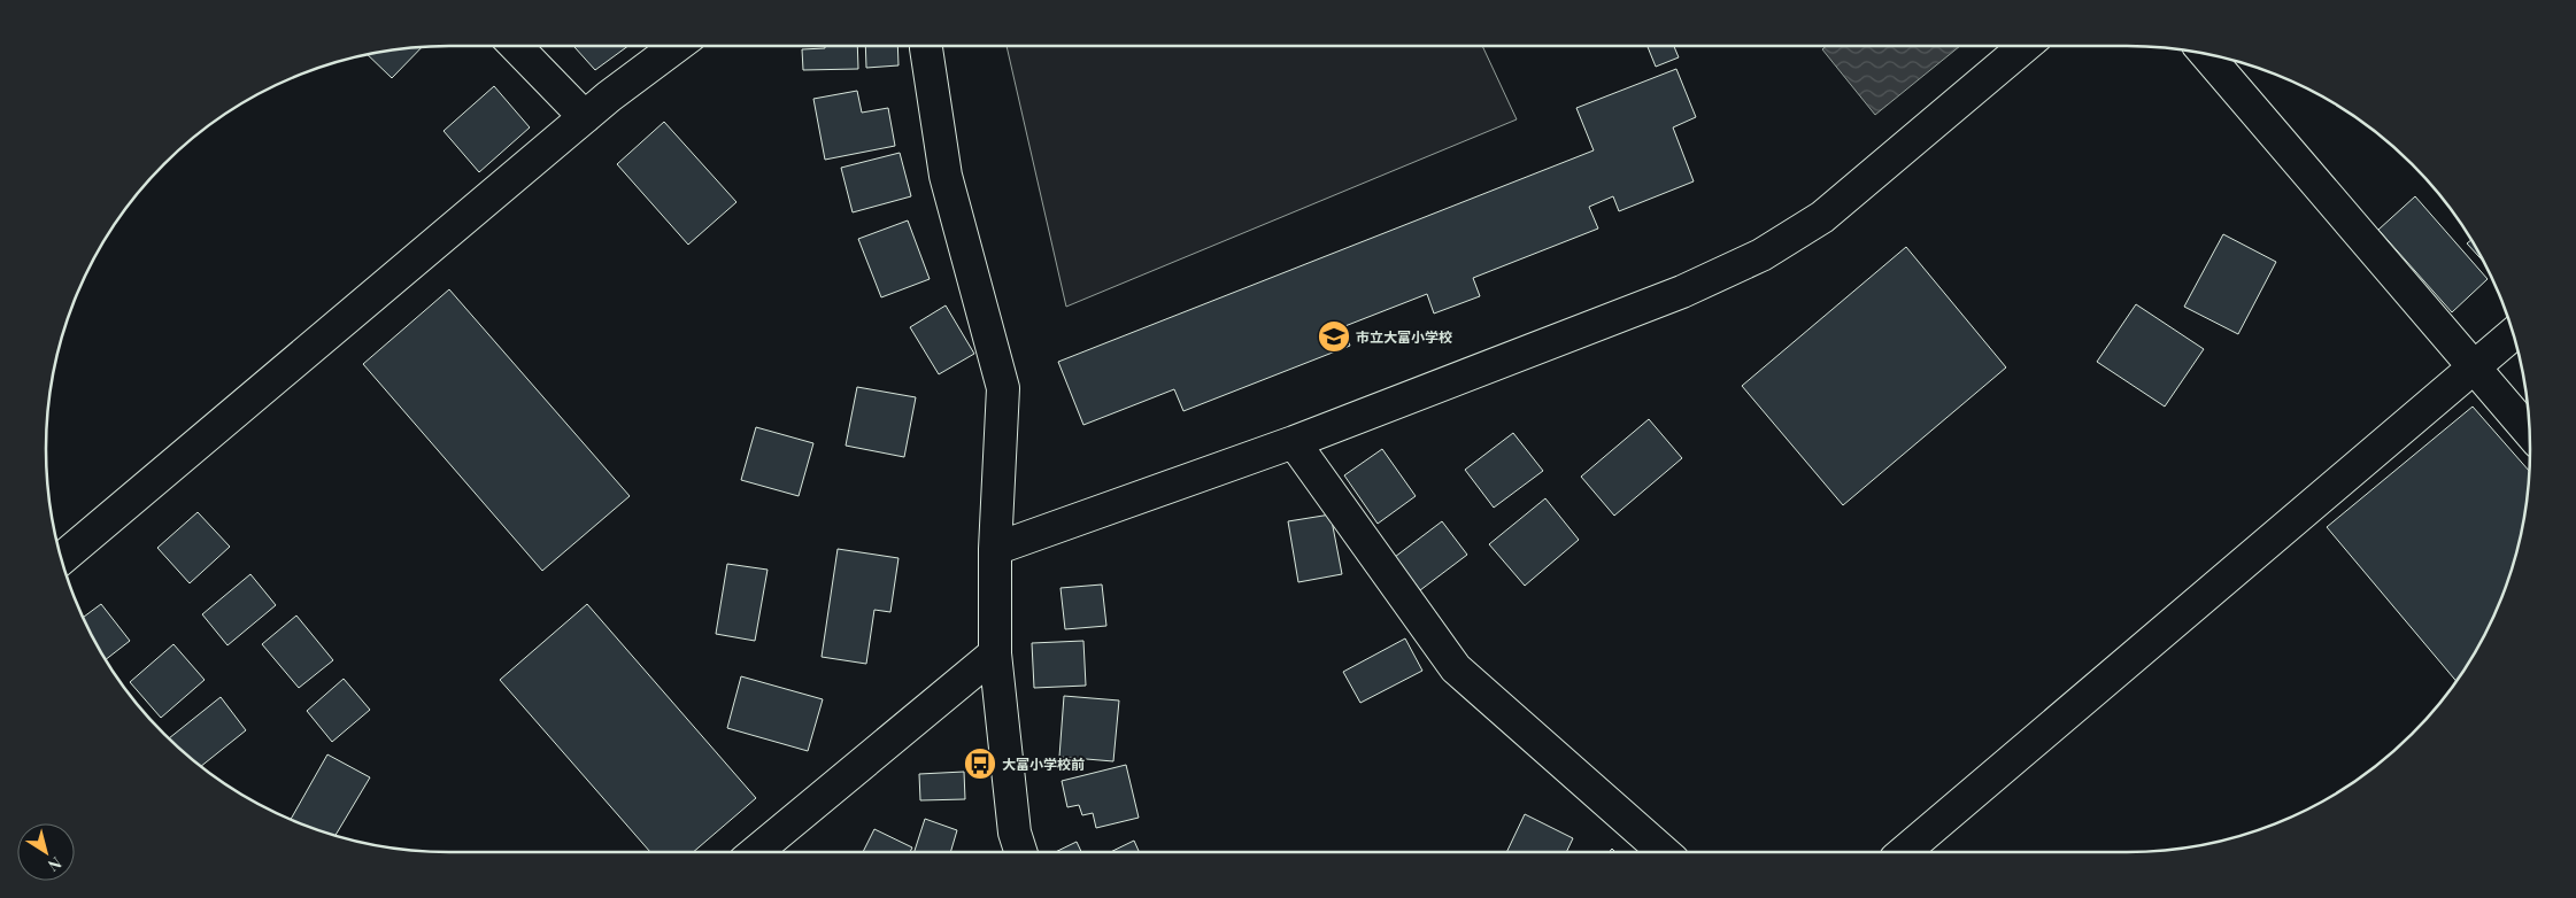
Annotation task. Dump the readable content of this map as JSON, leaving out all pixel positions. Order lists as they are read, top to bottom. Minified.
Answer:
{"places":{"school or university":["市立大富小学校"],"bus stop":["大富小学校前"]},"north":"bottom right"}
